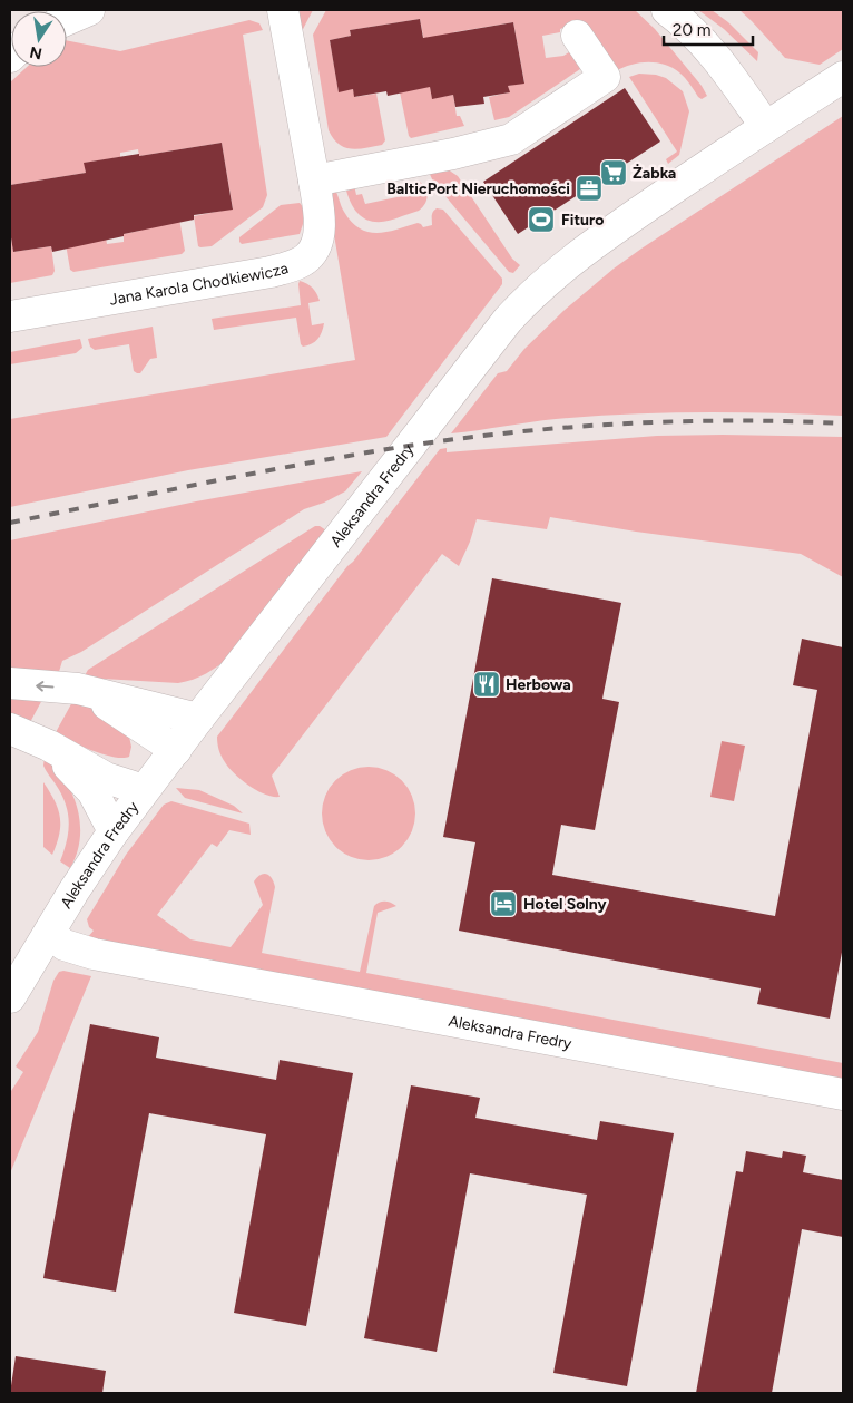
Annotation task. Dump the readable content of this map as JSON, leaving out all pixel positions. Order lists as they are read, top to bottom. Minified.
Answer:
{"streets":{"street":["Jana Karola Chodkiewicza","Aleksandra Fredry"]},"places":{"supermarket":["Żabka"],"office":["BalticPort Nieruchomości"],"sports":["Fituro"],"restaurant":["Herbowa"],"hotel":["Hotel Solny"]},"scale_bar":"20 m","north":"bottom"}
